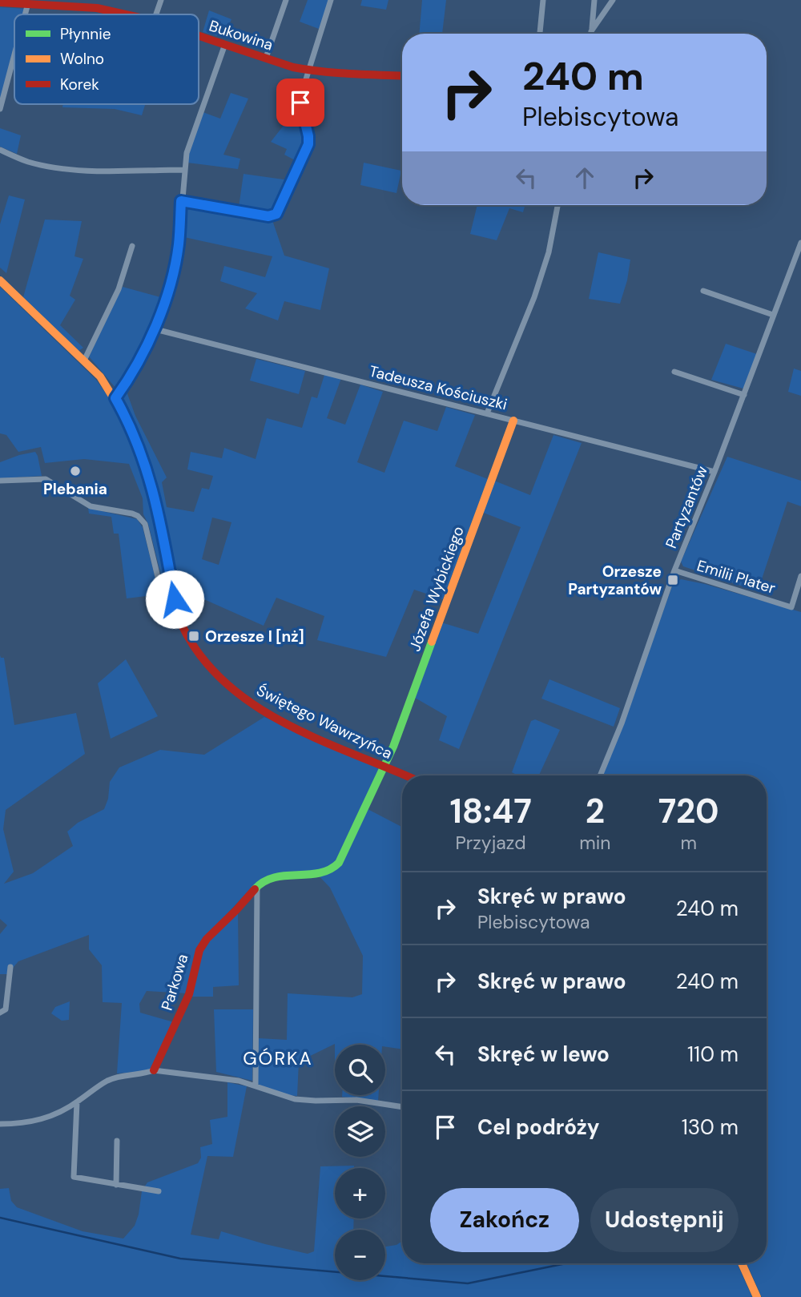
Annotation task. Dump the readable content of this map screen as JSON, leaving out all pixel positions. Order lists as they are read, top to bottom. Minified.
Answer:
{"streets":{"street":["Bukowina","Tadeusza Kościuszki","Partyzantów","Emilii Plater","Józefa Wybickiego","Świętego Wawrzyńca","Parkowa"]},"crossings":[["Tadeusza Kościuszki","Partyzantów"],["Tadeusza Kościuszki","Józefa Wybickiego"],["Partyzantów","Emilii Plater"],["Józefa Wybickiego","Świętego Wawrzyńca"],["Józefa Wybickiego","Parkowa"],["Świętego Wawrzyńca","Parkowa"]],"districts":["GÓRKA"],"places":{"other":["Plebania"],"transit":["Orzesze Partyzantów","Orzesze I [nż]"]},"legend":["Płynnie","Wolno","Korek"],"page":{"turn":["240 m","Plebiscytowa"],"eta":["18:47","Przyjazd","2","min","720","m"],"list":[{"name":"Skręć w prawo","note":"Plebiscytowa","value":"240 m"},{"name":"Skręć w prawo","value":"240 m"},{"name":"Skręć w lewo","value":"110 m"},{"name":"Cel podróży","value":"130 m"}],"map_buttons":["+","−"],"buttons":["Zakończ","Udostępnij"]}}
